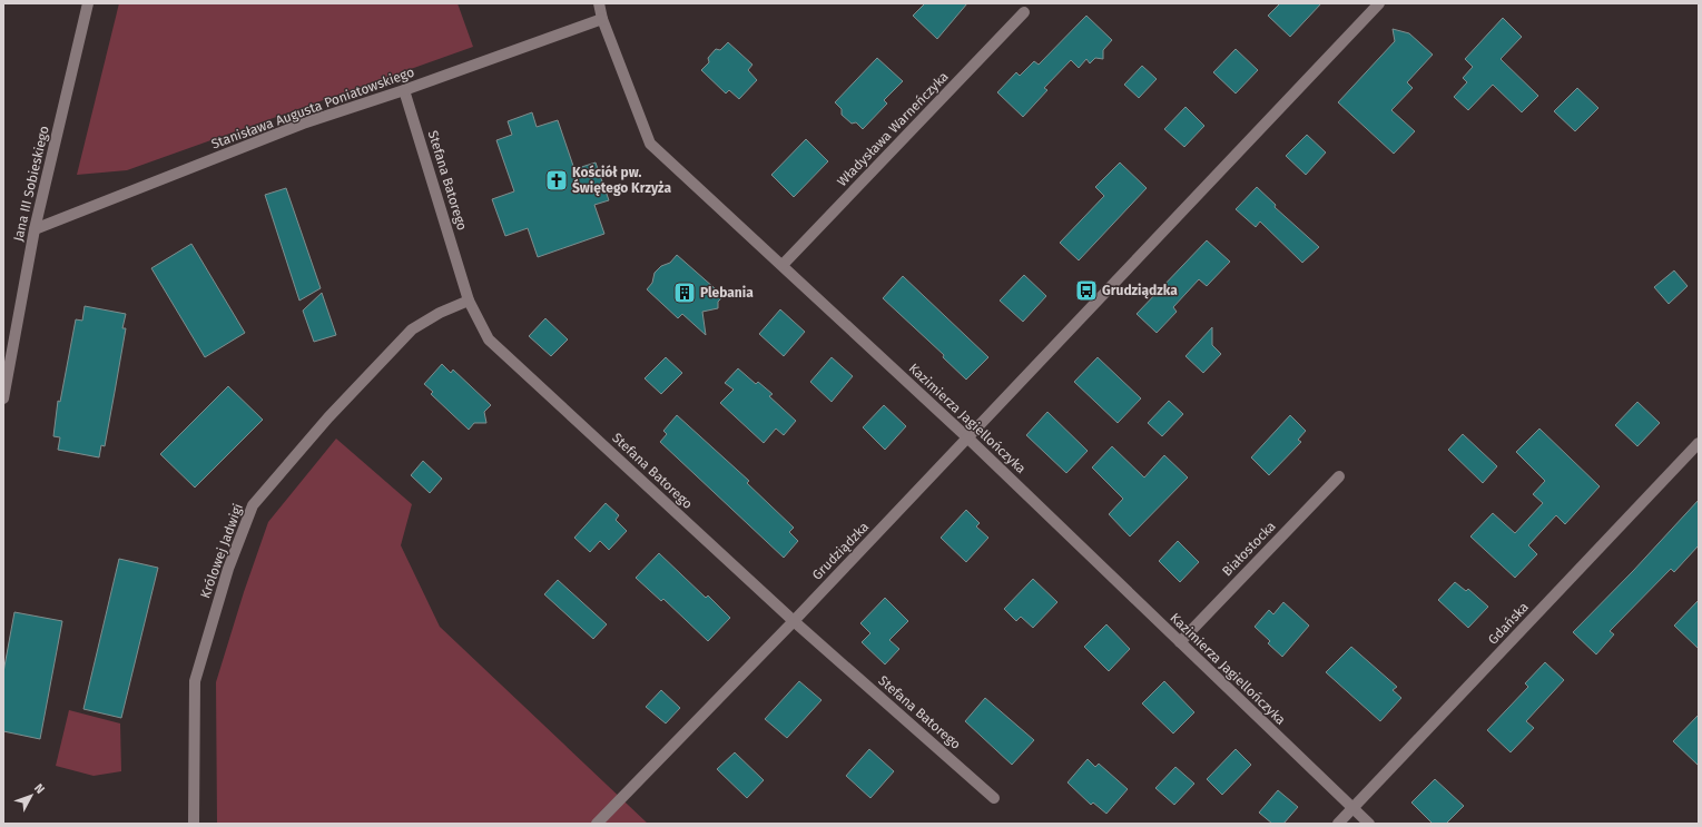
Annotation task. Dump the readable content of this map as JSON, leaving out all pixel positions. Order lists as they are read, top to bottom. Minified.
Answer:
{"streets":{"street":["Stanisława Augusta Poniatowskiego","Władysława Warneńczyka","Stefana Batorego","Jana III Sobieskiego","Kazimierza Jagiellończyka","Białostocka","Królowej Jadwigi","Grudziądzka","Gdańska"]},"crossings":[["Stanisława Augusta Poniatowskiego","Stefana Batorego"],["Stanisława Augusta Poniatowskiego","Jana III Sobieskiego"],["Stanisława Augusta Poniatowskiego","Kazimierza Jagiellończyka"],["Władysława Warneńczyka","Kazimierza Jagiellończyka"],["Stefana Batorego","Królowej Jadwigi"],["Stefana Batorego","Grudziądzka"],["Kazimierza Jagiellończyka","Białostocka"],["Kazimierza Jagiellończyka","Grudziądzka"],["Kazimierza Jagiellończyka","Gdańska"]],"places":{"church":["Kościół pw. Świętego Krzyża"],"bus stop":["Grudziądzka"],"building":["Plebania"]},"north":"top right"}
